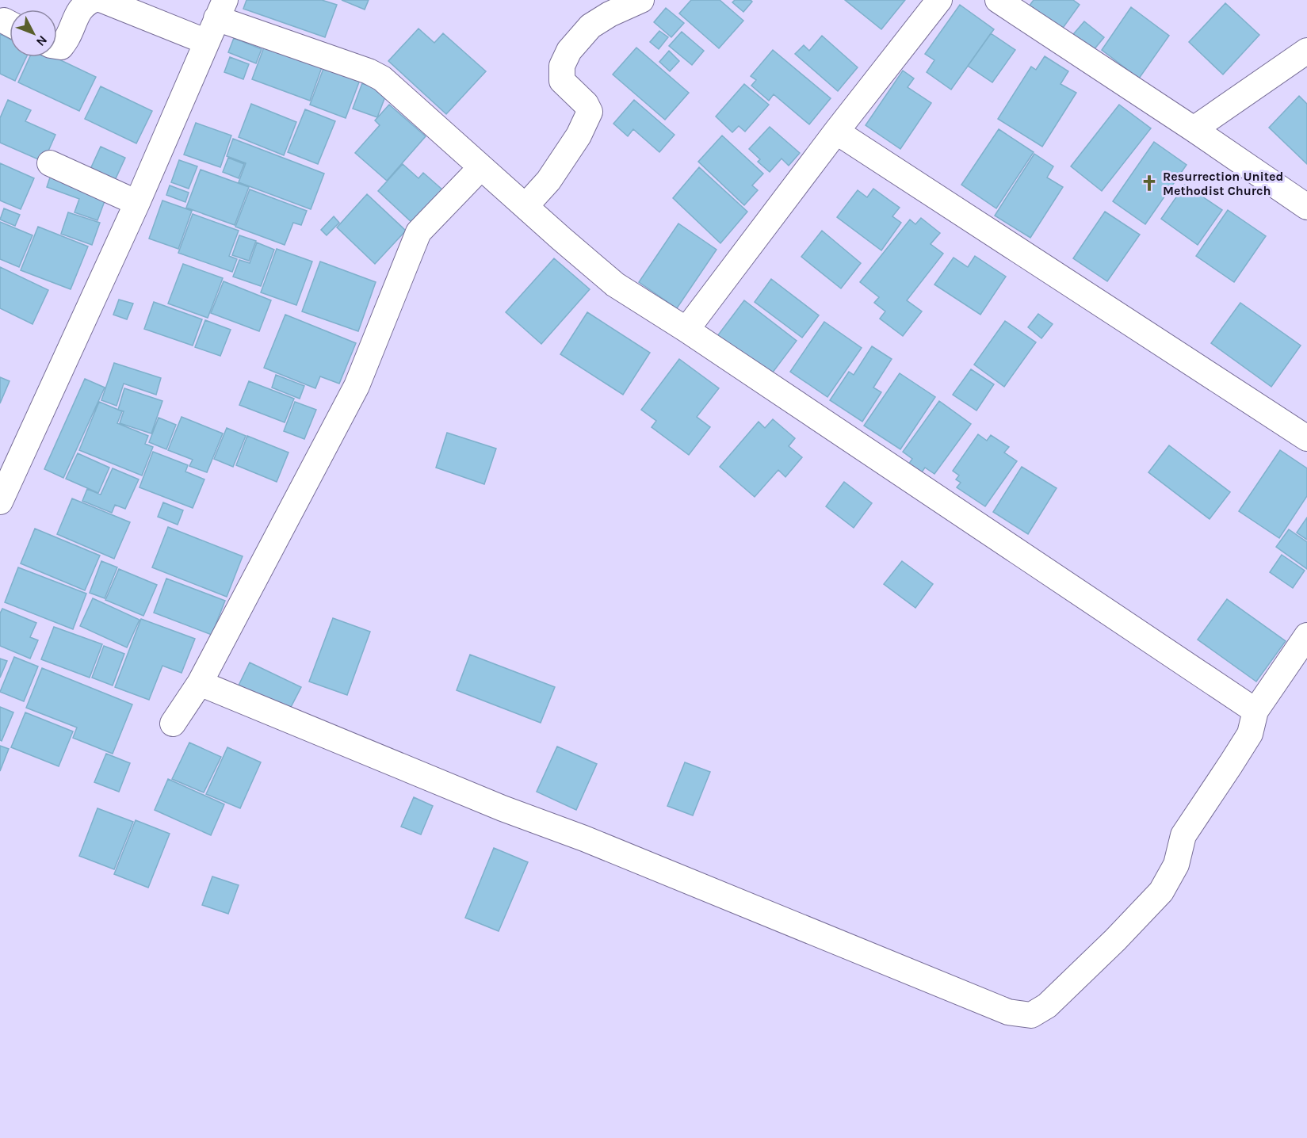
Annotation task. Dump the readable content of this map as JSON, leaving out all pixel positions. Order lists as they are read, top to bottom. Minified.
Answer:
{"places":{"church":["Resurrection United Methodist Church"]},"north":"bottom right"}
